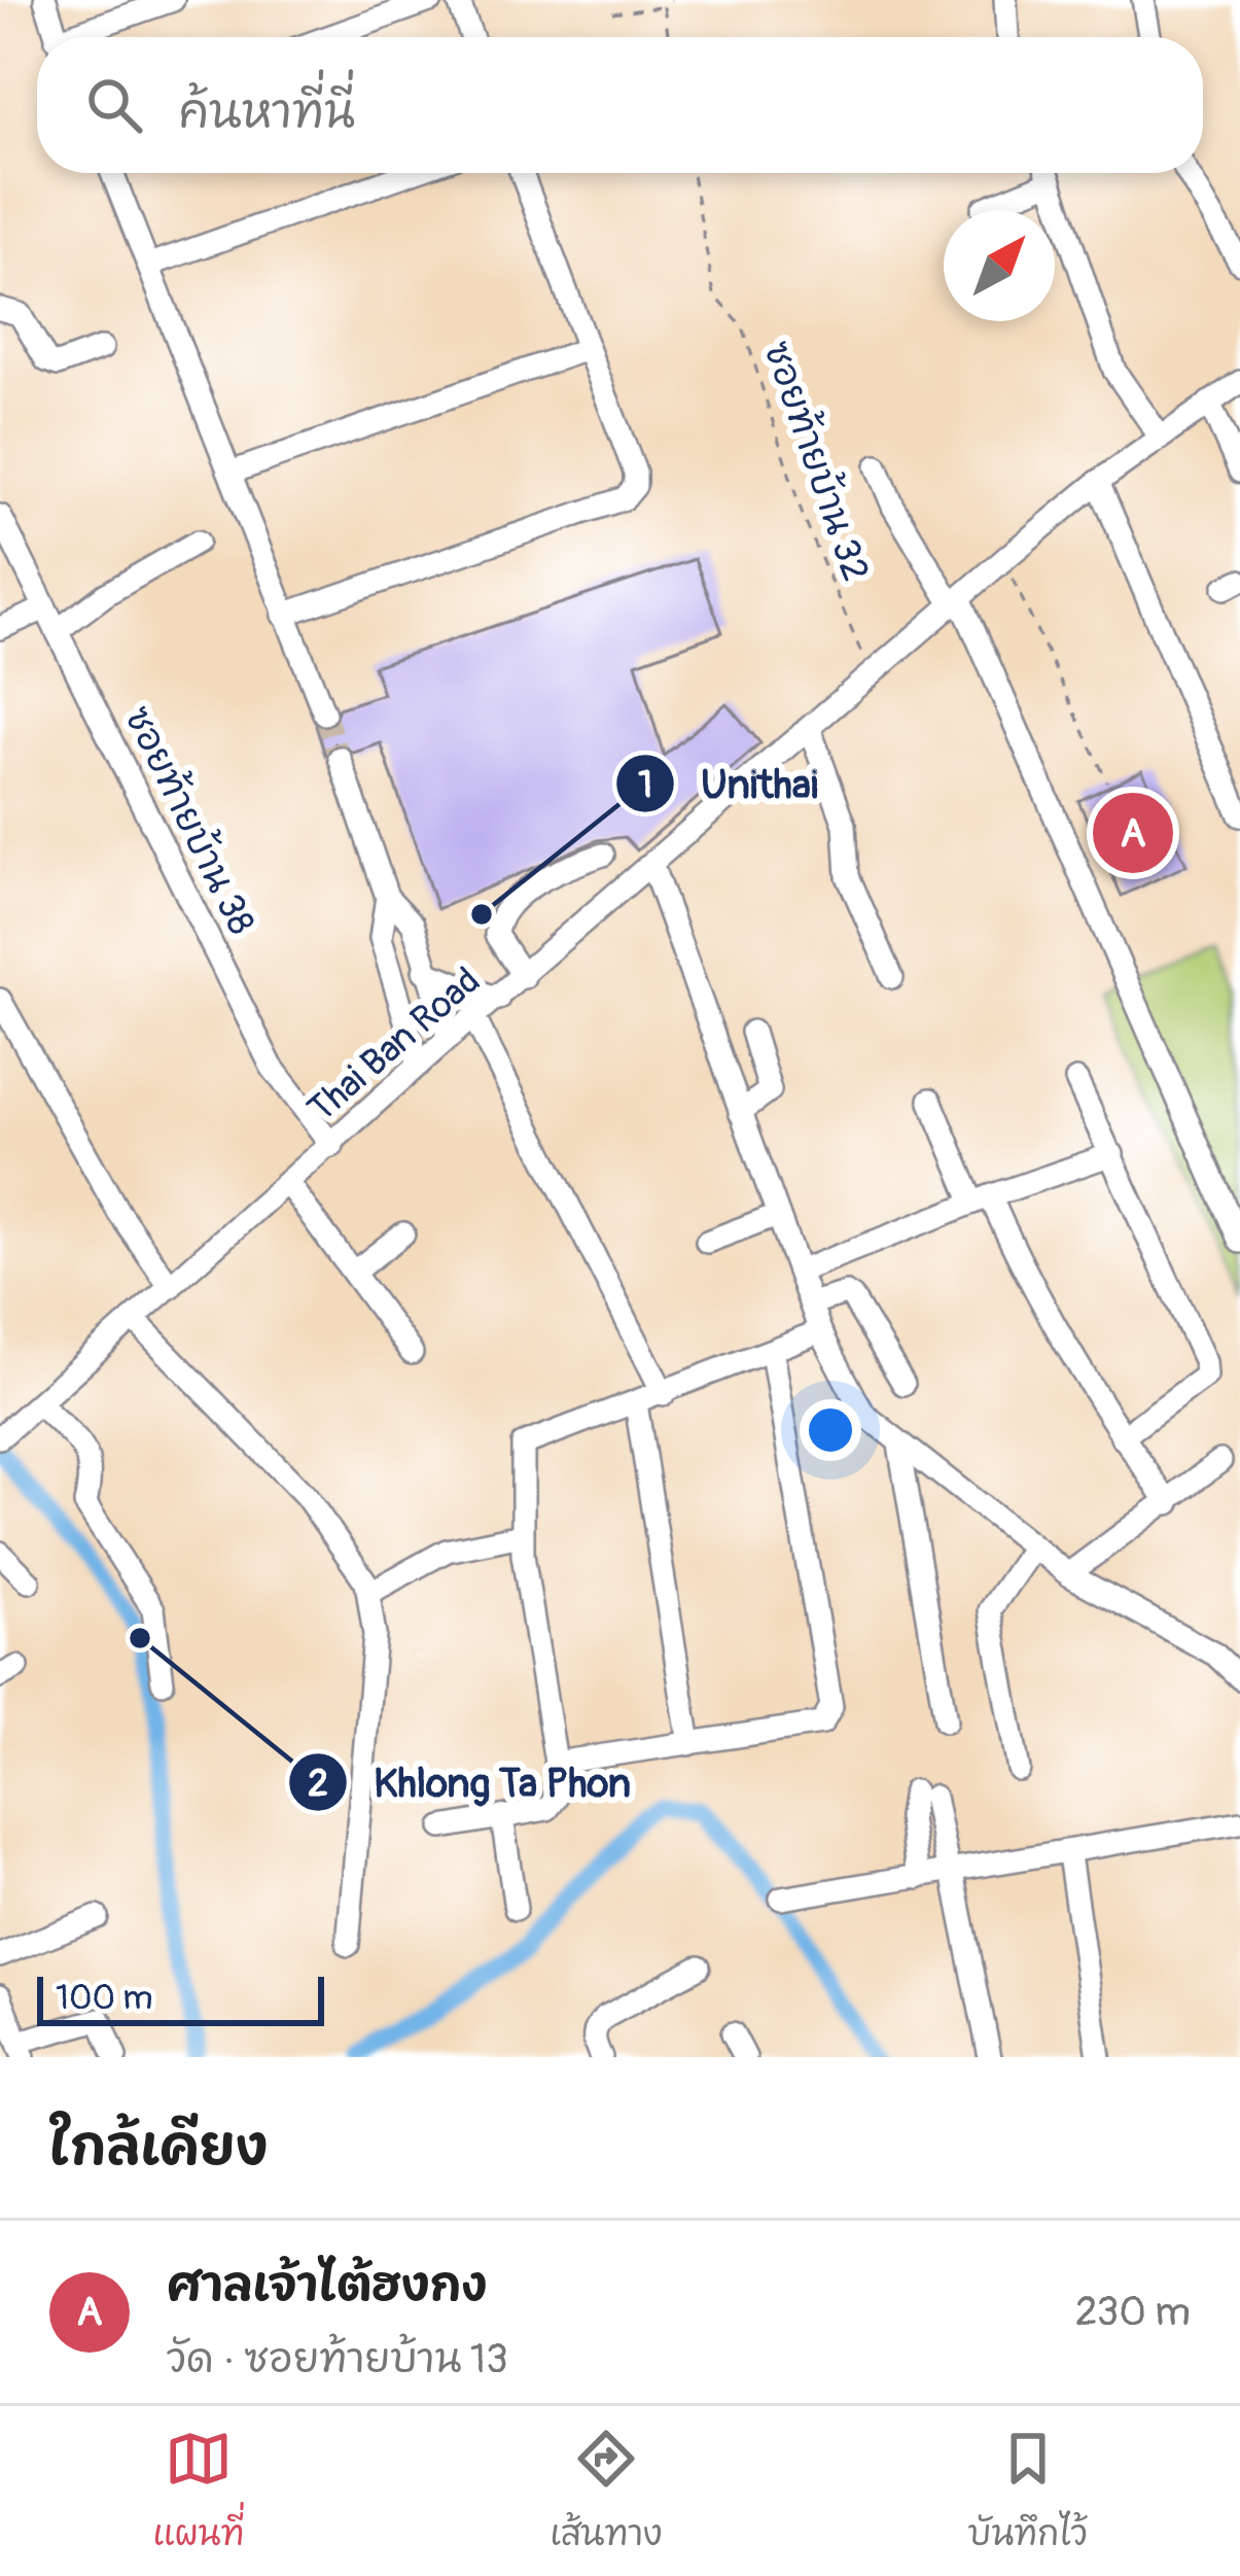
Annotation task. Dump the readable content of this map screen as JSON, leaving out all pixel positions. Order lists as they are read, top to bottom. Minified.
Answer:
{"streets":{"street":["ซอยท้ายบ้าน 38","Thai Ban Road"],"path":["ซอยท้ายบ้าน 32"]},"crossings":[["ซอยท้ายบ้าน 38","Thai Ban Road"]],"places":["Unithai","Khlong Ta Phon"],"scale_bar":"100 m","north":"top right","page":{"search":"ค้นหาที่นี่","pins":"A","scale":"100 m","heading":"ใกล้เคียง","list":[{"mark":"A","name":"ศาลเจ้าไต้ฮงกง","note":"วัด · ซอยท้ายบ้าน 13","value":"230 m"}],"nav":["แผนที่","เส้นทาง","บันทึกไว้"]}}
